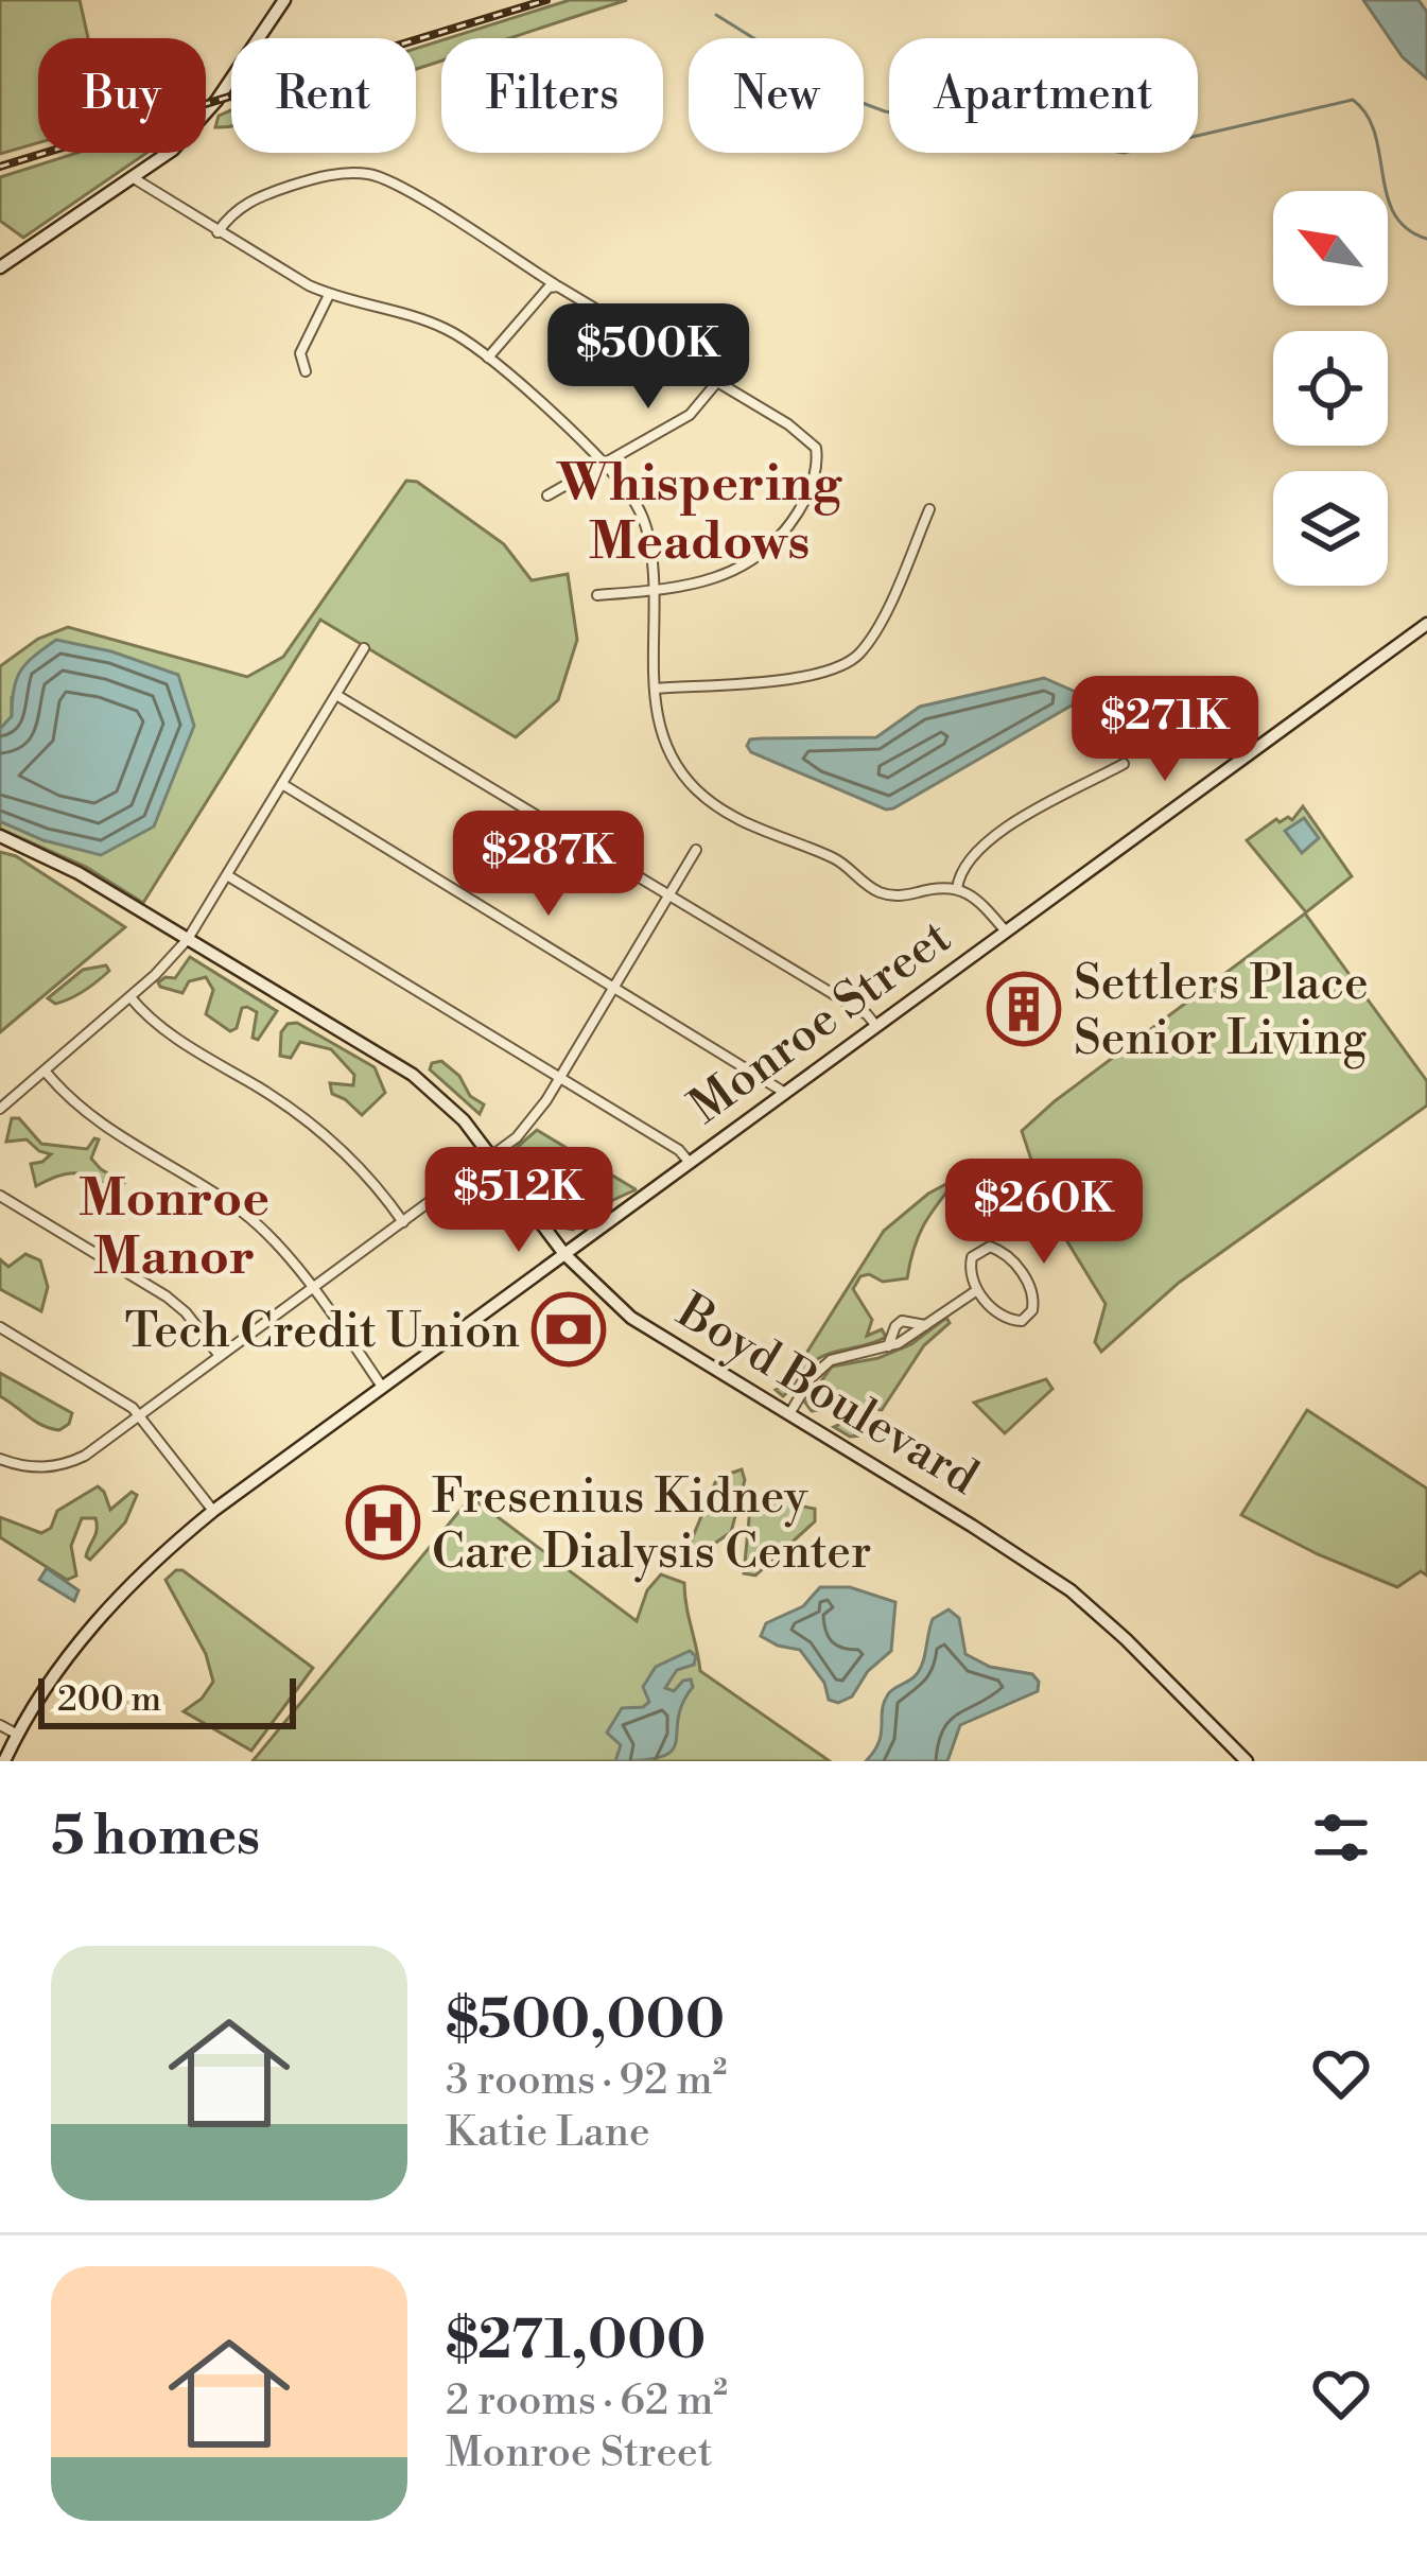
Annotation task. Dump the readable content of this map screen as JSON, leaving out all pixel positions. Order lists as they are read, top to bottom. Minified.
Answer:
{"streets":{"street":["Monroe Street","Boyd Boulevard"]},"crossings":[["Monroe Street","Boyd Boulevard"]],"districts":["Whispering Meadows","Monroe Manor"],"places":{"building":["Settlers Place Senior Living"],"bank":["Tech Credit Union"],"hospital":["Fresenius Kidney Care Dialysis Center"]},"scale_bar":"200 m","north":"top left","page":{"chip":["Buy","Rent","Filters","New","Apartment"],"price":["$500K","$271K","$287K","$512K","$260K"],"scale":"200 m","heading":"5 homes","list":[{"name":"$500,000","note":"3 rooms · 92 m² · Katie Lane"},{"name":"$271,000","note":"2 rooms · 62 m² · Monroe Street"}]}}
